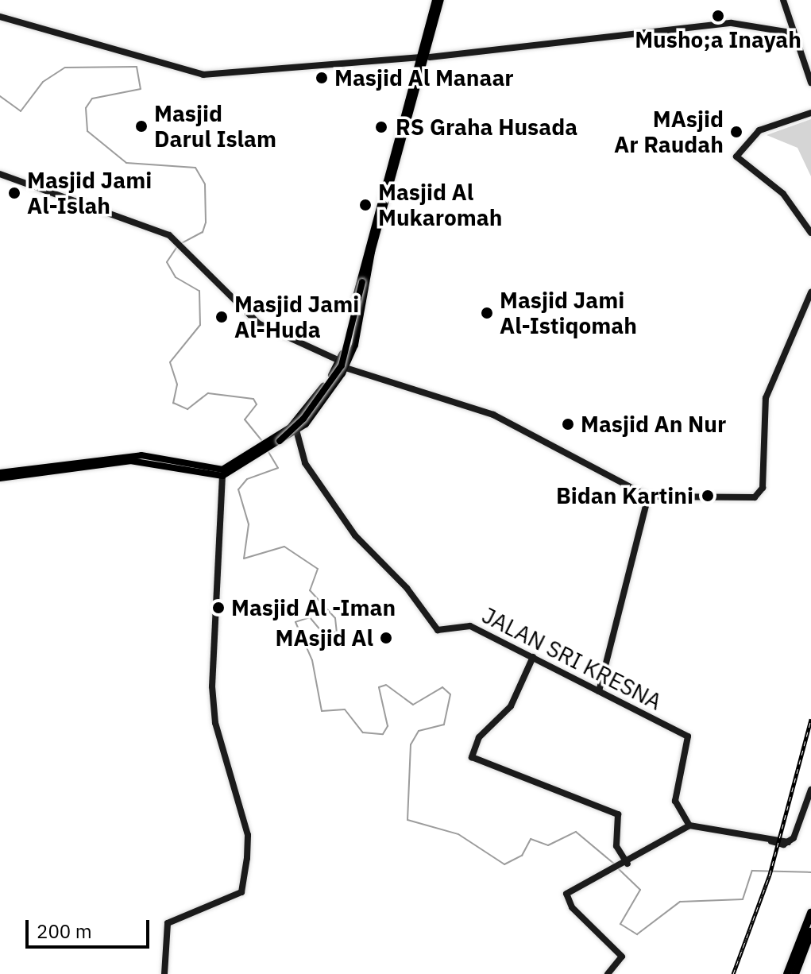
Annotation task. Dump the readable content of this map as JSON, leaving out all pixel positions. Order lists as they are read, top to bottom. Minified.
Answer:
{"streets":{"street":["JALAN SRI KRESNA"]},"places":["Musho;a Inayah","Masjid Al Manaar","Masjid Darul Islam","RS Graha Husada","MAsjid Ar Raudah","Masjid Jami Al-Islah","Masjid Al Mukaromah","Masjid Jami Al-Istiqomah","Masjid Jami Al-Huda","Masjid An Nur","Bidan Kartini","Masjid Al -Iman","MAsjid Al"],"scale_bar":"200 m"}
